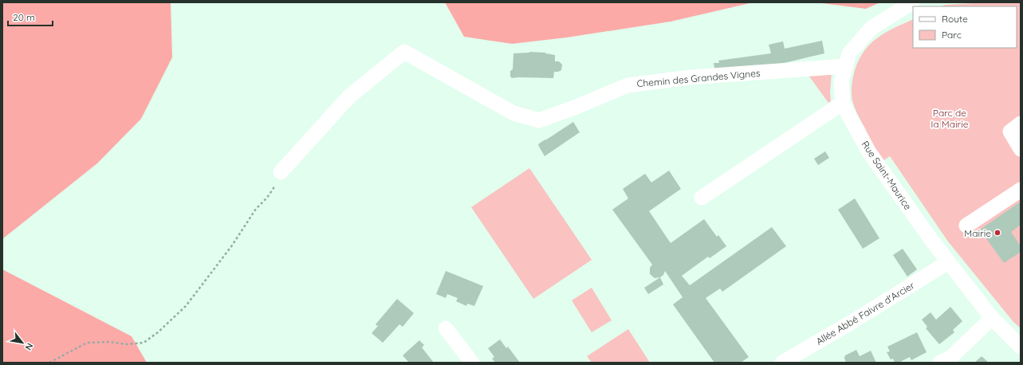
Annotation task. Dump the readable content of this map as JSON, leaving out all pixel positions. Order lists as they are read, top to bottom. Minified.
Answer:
{"streets":{"street":["Chemin des Grandes Vignes","Rue Saint-Maurice","Allée Abbé Faivre d'Arcier"]},"crossings":[["Chemin des Grandes Vignes","Rue Saint-Maurice"],["Rue Saint-Maurice","Allée Abbé Faivre d'Arcier"]],"parks":["Parc de la Mairie"],"places":["Mairie"],"legend":["Route","Parc"],"scale_bar":"20 m","north":"bottom right"}
